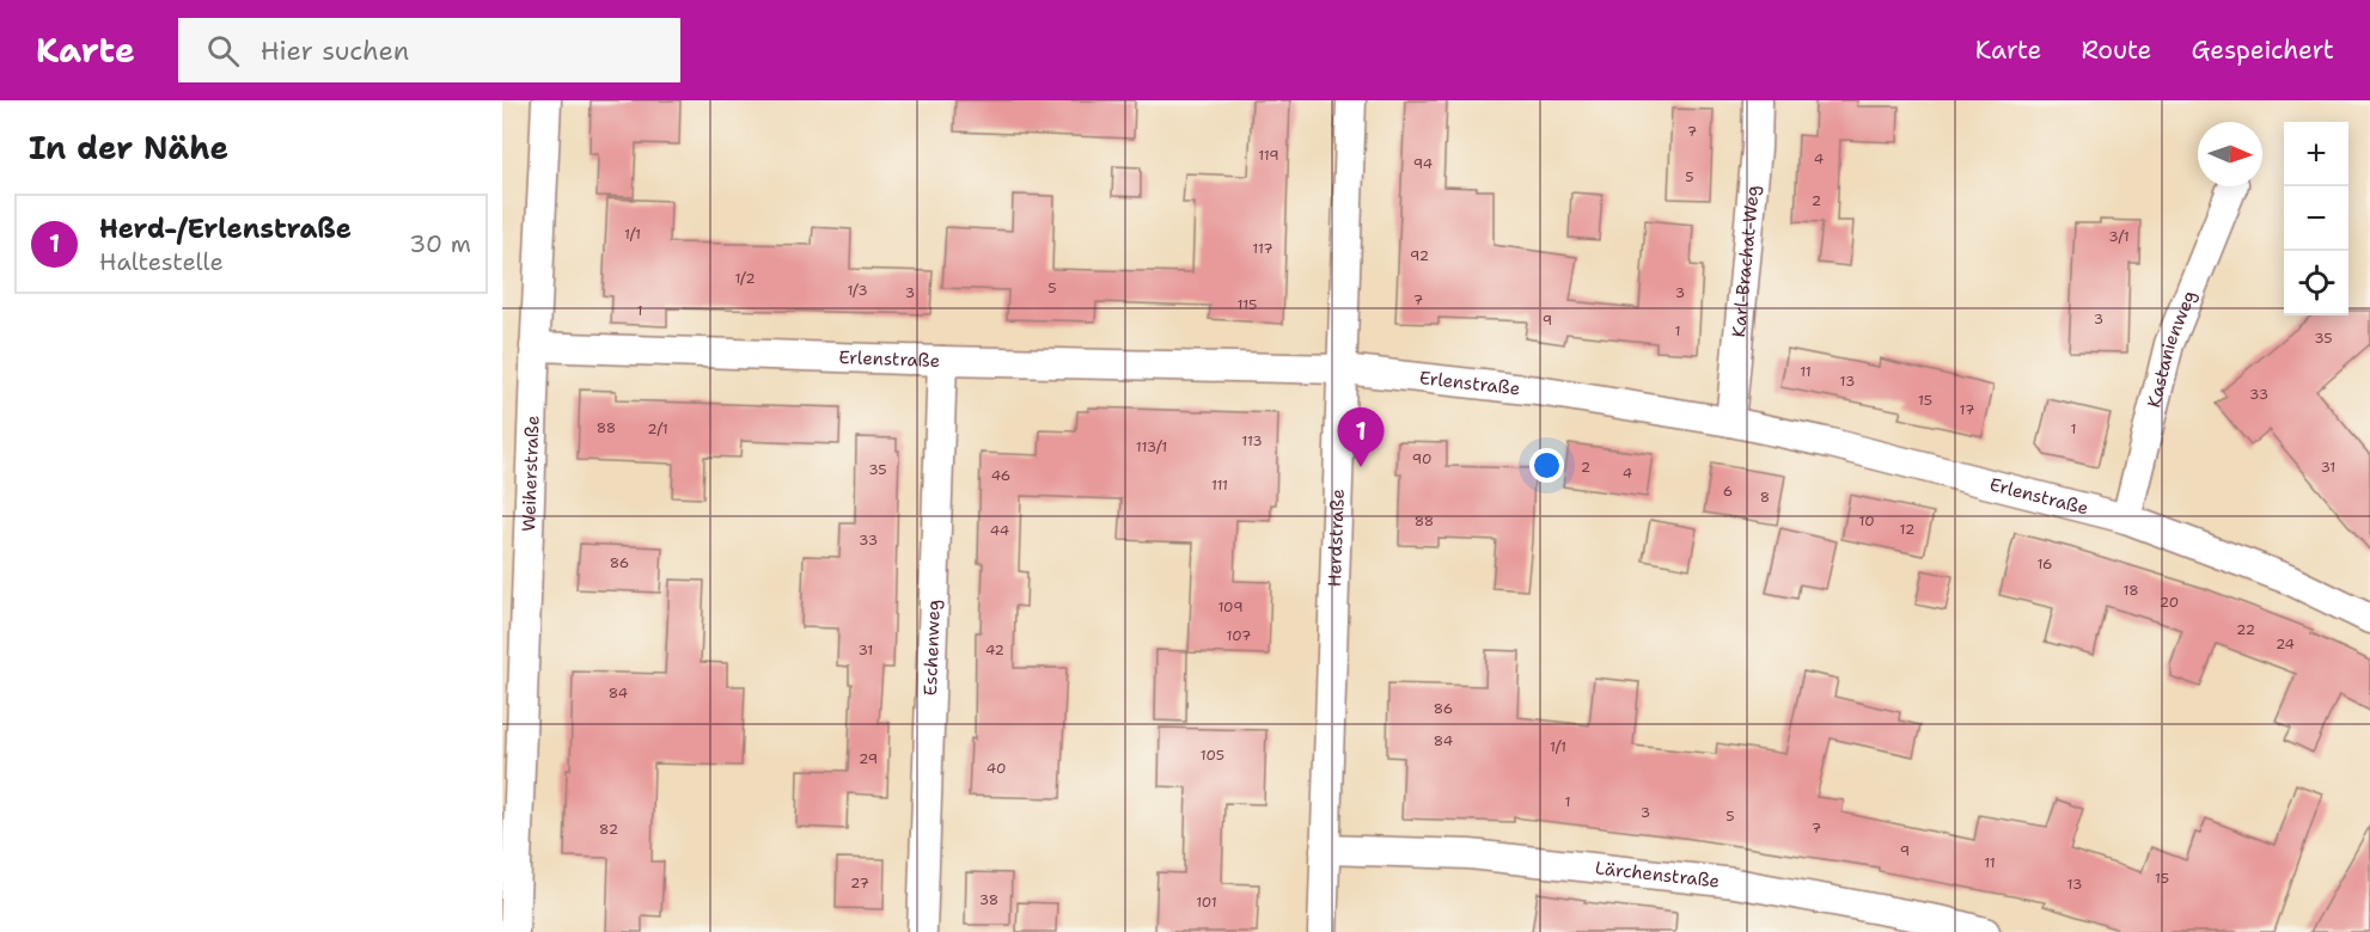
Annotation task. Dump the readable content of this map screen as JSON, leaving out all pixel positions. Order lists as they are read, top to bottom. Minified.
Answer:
{"streets":{"street":["Karl-Brachat-Weg","Kastanienweg","Erlenstraße","Weiherstraße","Herdstraße","Eschenweg","Lärchenstraße"]},"crossings":[["Karl-Brachat-Weg","Erlenstraße"],["Kastanienweg","Erlenstraße"],["Erlenstraße","Weiherstraße"],["Erlenstraße","Herdstraße"],["Erlenstraße","Eschenweg"],["Herdstraße","Lärchenstraße"]],"house_numbers":["7","119","4","94","5","2","1/1","3/1","117","92","1/2","5","1/3","3","3","7","115","1","3","9","1","35","11","13","33","15","17","88","2/1","1","113","113/1","90","2","31","35","4","46","111","6","8","88","10","12","44","33","86","16","18","20","109","22","107","24","31","42","84","86","84","1/1","105","29","40","1","3","5","7","82","9","11","15","27","13","38","101"],"north":"right","page":{"header":"Karte","search":"Hier suchen","nav":["Karte","Route","Gespeichert"],"heading":"In der Nähe","map_buttons":["+","−"],"list":[{"mark":"1","name":"Herd-/Erlenstraße","note":"Haltestelle","value":"30 m"}],"pins":"1"}}
